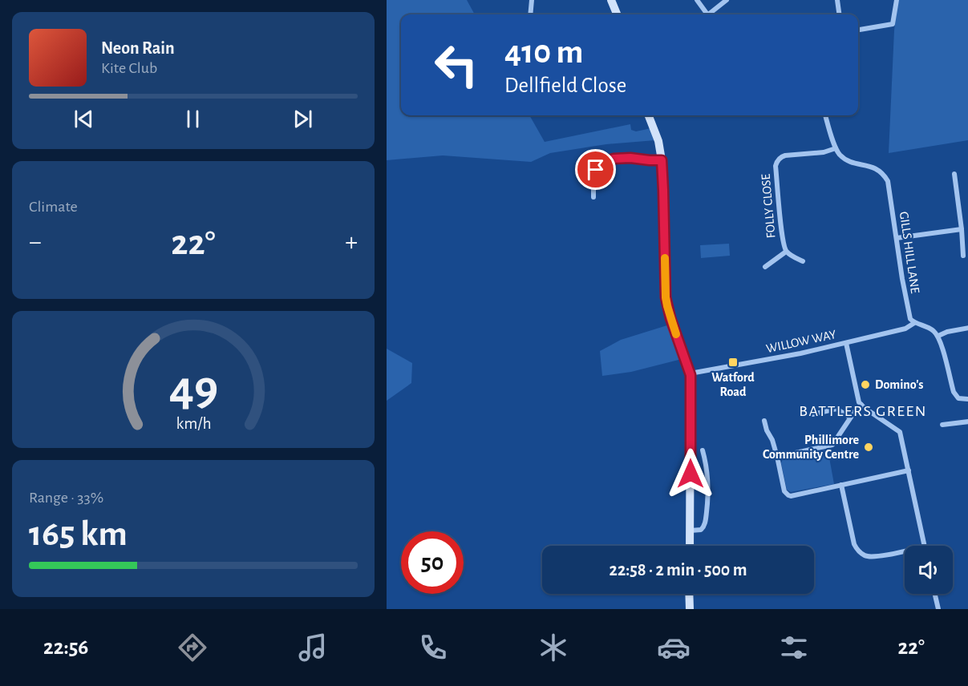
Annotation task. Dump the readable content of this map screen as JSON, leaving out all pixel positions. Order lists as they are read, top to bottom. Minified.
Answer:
{"streets":{"street":["FOLLY CLOSE","GILLS HILL LANE","WILLOW WAY"]},"crossings":[["FOLLY CLOSE","GILLS HILL LANE"],["GILLS HILL LANE","WILLOW WAY"]],"districts":["BATTLERS GREEN"],"places":{"transit":["Watford Road"],"other":["Domino's","Phillimore Community Centre"]},"page":{"turn":["410 m","Dellfield Close"],"song":["Neon Rain","Kite Club"],"tile":["Climate",["Range · 33%","165 km"]],"heat":["−","22°","+"],"limit":"50","trip":"22:58 · 2 min · 500 m","tabs":["22:56","22°"],"gauge":["49","km/h"]}}
